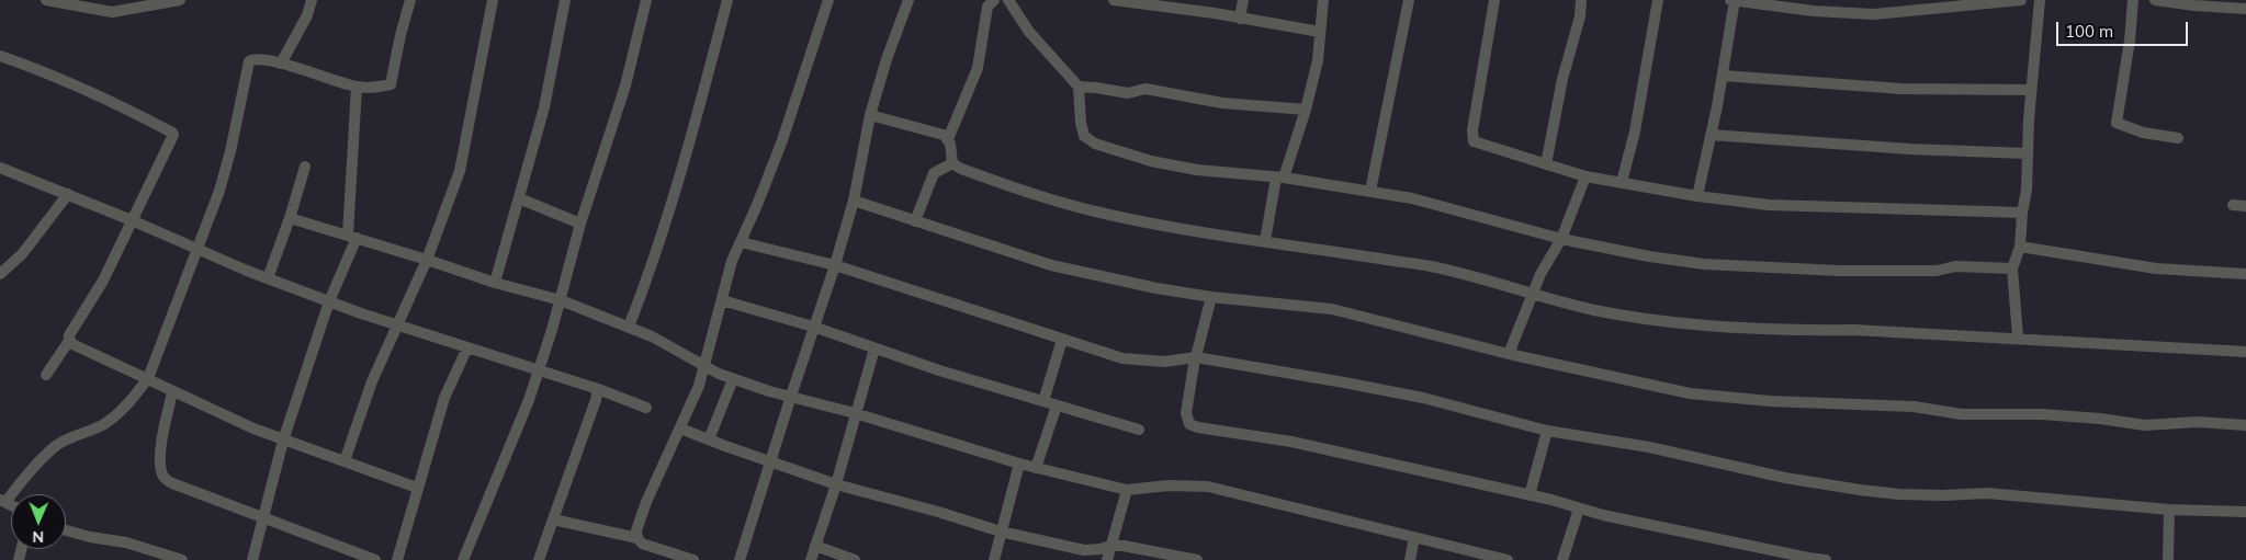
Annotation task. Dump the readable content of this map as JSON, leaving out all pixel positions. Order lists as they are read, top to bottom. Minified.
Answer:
{"scale_bar":"100 m","north":"bottom"}
